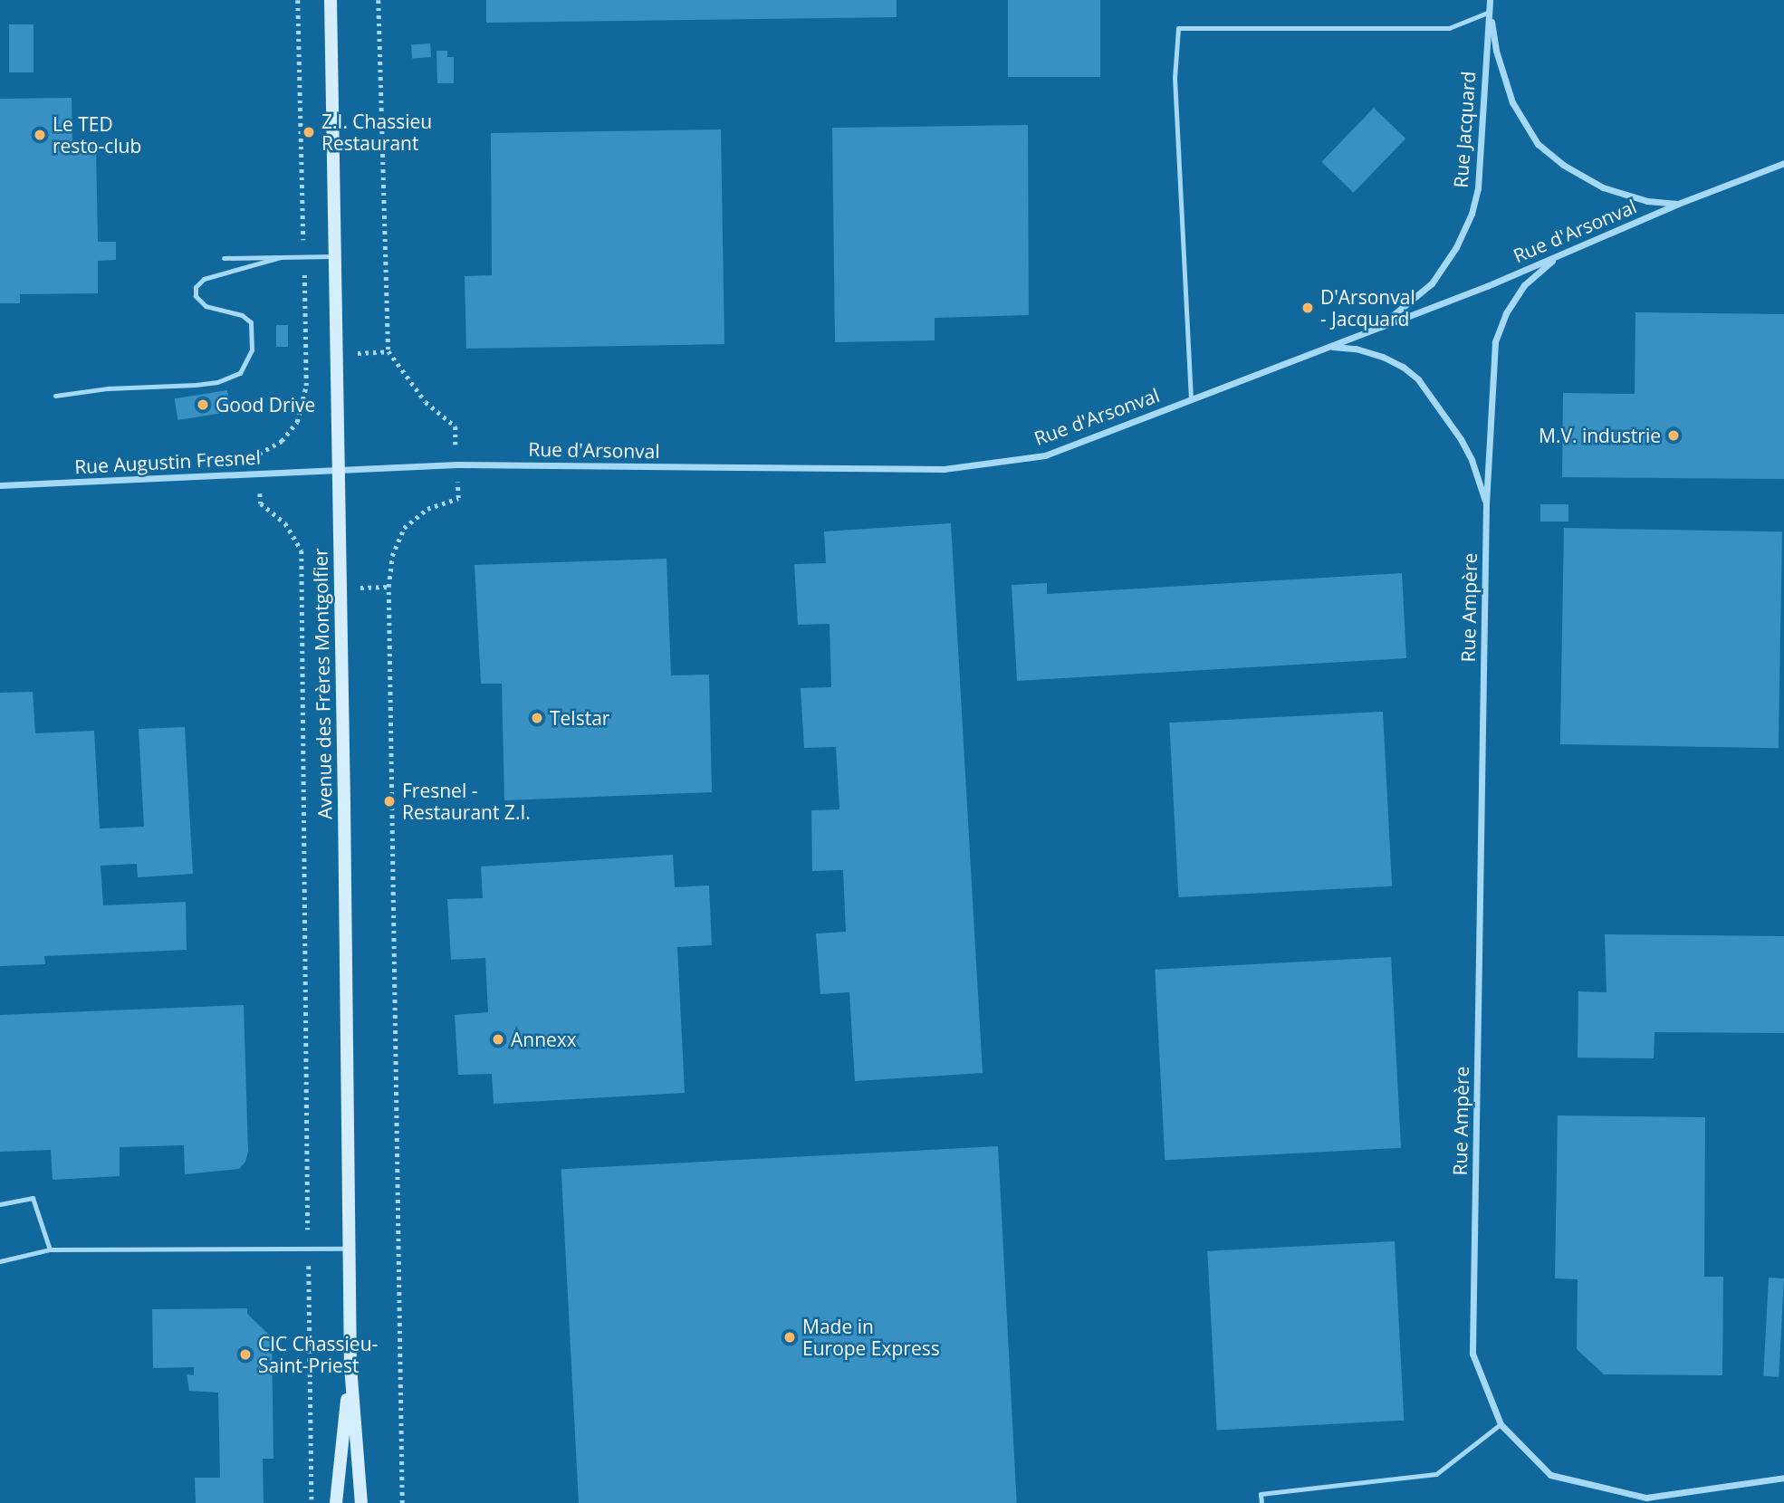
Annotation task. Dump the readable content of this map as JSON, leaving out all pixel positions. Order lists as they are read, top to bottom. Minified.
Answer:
{"streets":{"street":["Rue Jacquard","Rue d'Arsonval","Rue Augustin Fresnel","Rue Ampère","Avenue des Frères Montgolfier"]},"crossings":[["Rue Jacquard","Rue d'Arsonval"],["Rue d'Arsonval","Rue Augustin Fresnel"],["Rue d'Arsonval","Rue Ampère"],["Rue d'Arsonval","Avenue des Frères Montgolfier"],["Rue Augustin Fresnel","Avenue des Frères Montgolfier"]],"places":["Z.I. Chassieu Restaurant","Le TED resto-club","D'Arsonval - Jacquard","Good Drive","M.V. industrie","Telstar","Fresnel - Restaurant Z.I.","Annexx","Made in Europe Express","CIC Chassieu- Saint-Priest"]}
